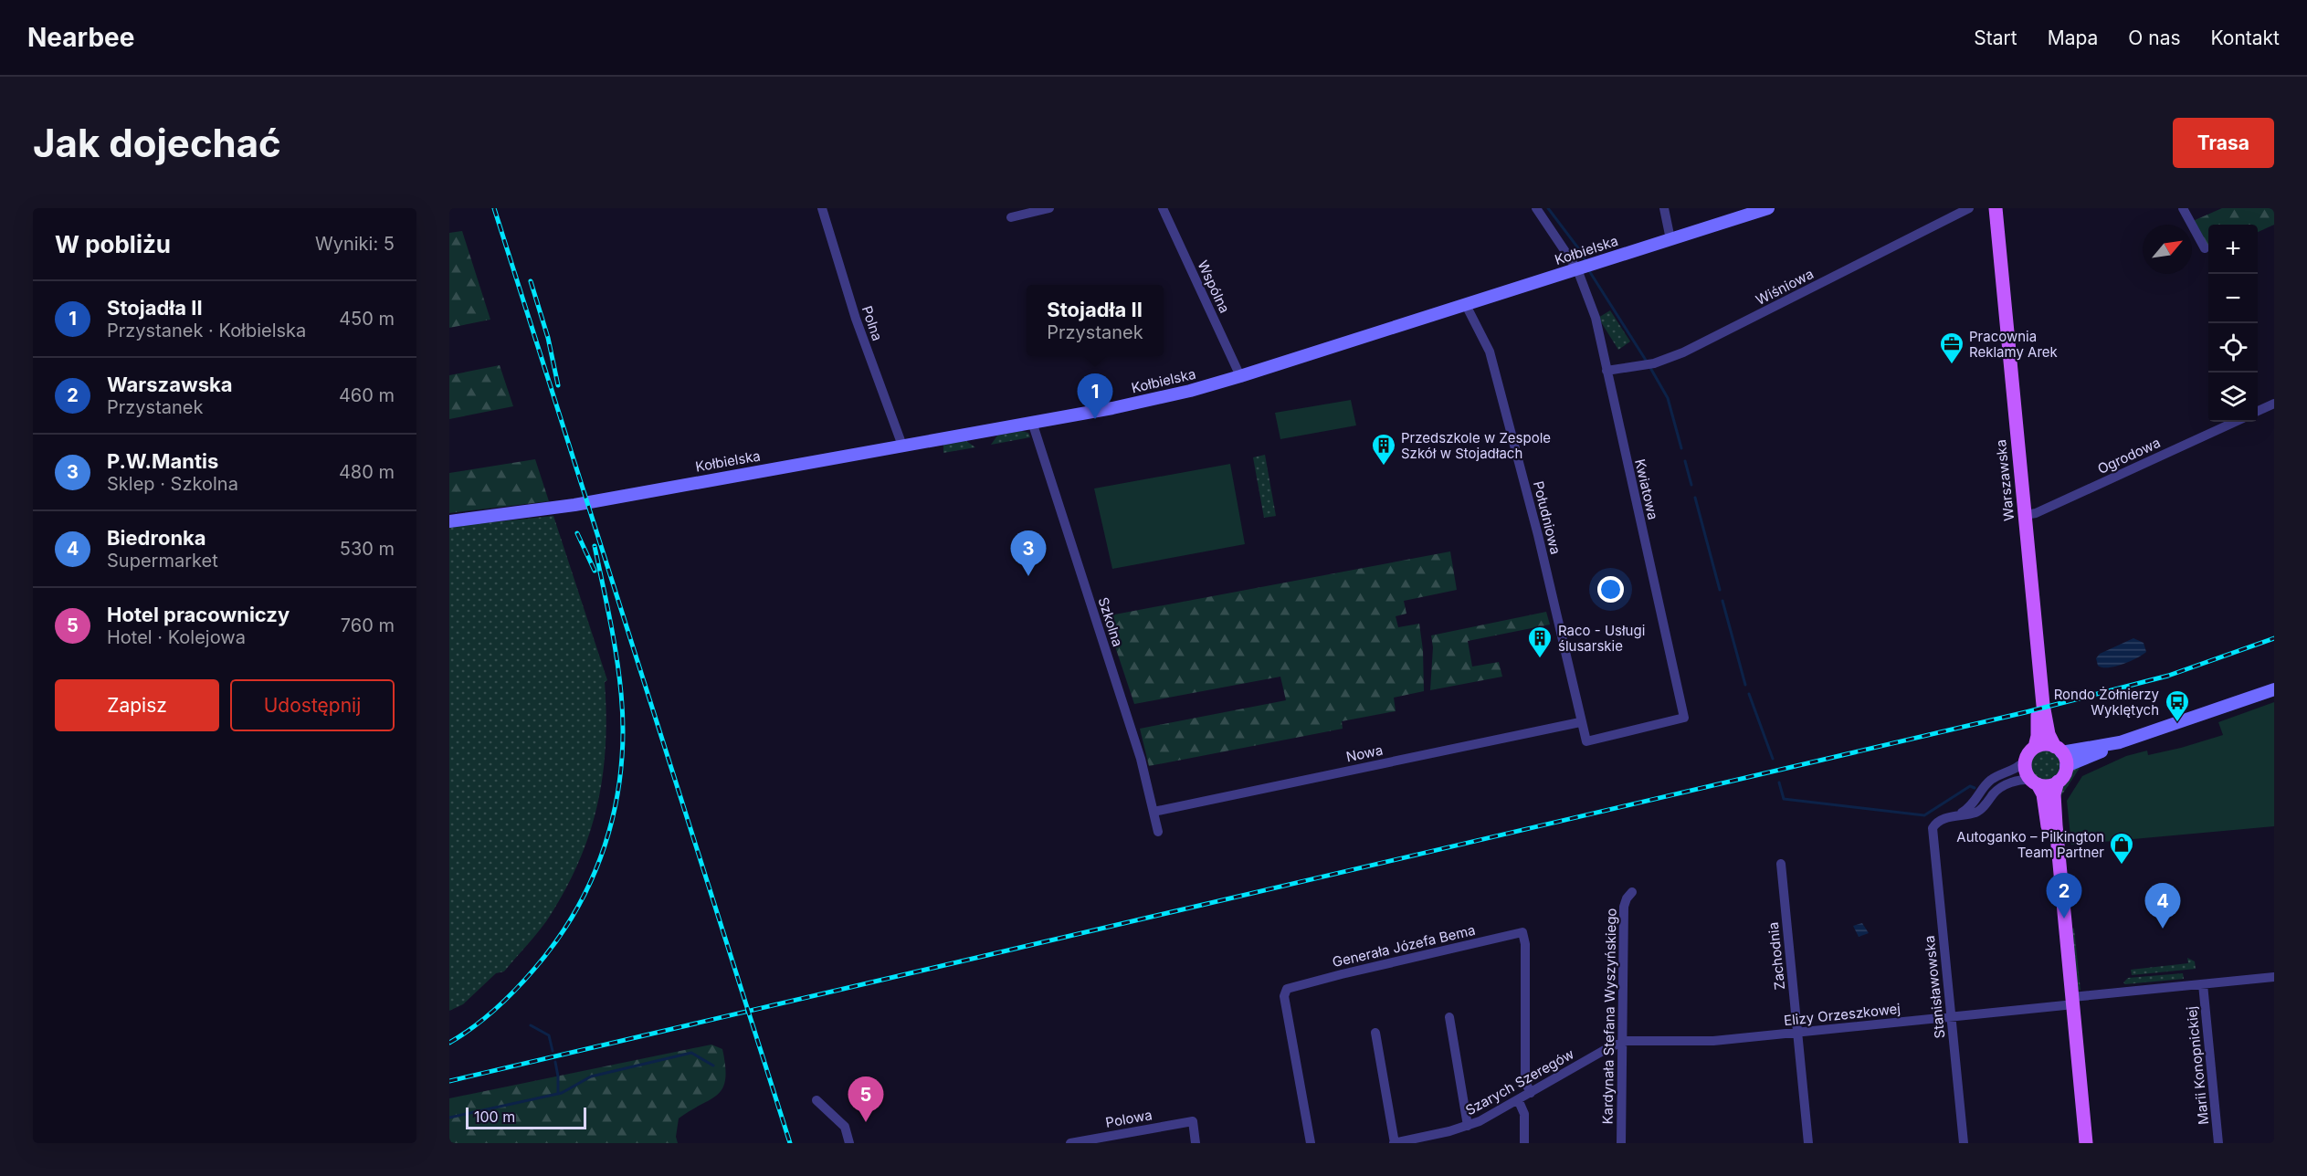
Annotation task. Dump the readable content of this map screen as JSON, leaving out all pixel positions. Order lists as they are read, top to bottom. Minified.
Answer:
{"streets":{"main road":["Warszawska"],"street":["Kołbielska","Wspólna","Wiśniowa","Polna","Ogrodowa","Kwiatowa","Południowa","Szkolna","Nowa","Generała Józefa Bema","Zachodnia","Stanisławowska","Elizy Orzeszkowej","Kardynała Stefana Wyszyńskiego","Marii Konopnickiej","Szarych Szeregów","Polowa"]},"crossings":[["Kołbielska","Wspólna"],["Kołbielska","Polna"],["Kołbielska","Kwiatowa"],["Kołbielska","Południowa"],["Kołbielska","Szkolna"],["Wiśniowa","Kwiatowa"],["Ogrodowa","Warszawska"],["Kwiatowa","Południowa"],["Południowa","Nowa"],["Szkolna","Nowa"],["Generała Józefa Bema","Szarych Szeregów"],["Zachodnia","Elizy Orzeszkowej"],["Stanisławowska","Elizy Orzeszkowej"],["Elizy Orzeszkowej","Kardynała Stefana Wyszyńskiego"],["Elizy Orzeszkowej","Marii Konopnickiej"],["Elizy Orzeszkowej","Szarych Szeregów"],["Kardynała Stefana Wyszyńskiego","Szarych Szeregów"]],"places":{"office":["Pracownia Reklamy Arek"],"building":["Przedszkole w Zespole Szkół w Stojadłach","Raco - Usługi ślusarskie"],"bus stop":["Rondo Żołnierzy Wyklętych"],"shop":["Autoganko – Pilkington Team Partner"]},"scale_bar":"100 m","north":"top right","page":{"header":"Nearbee","nav":["Start","Mapa","O nas","Kontakt"],"buttons":["Trasa",["Zapisz","Udostępnij"]],"title":"Jak dojechać","heading":["W pobliżu","Wyniki: 5"],"map_buttons":["+","−"],"list":[{"mark":"1","name":"Stojadła II","note":"Przystanek · Kołbielska","value":"450 m"},{"mark":"2","name":"Warszawska","note":"Przystanek","value":"460 m"},{"mark":"3","name":"P.W.Mantis","note":"Sklep · Szkolna","value":"480 m"},{"mark":"4","name":"Biedronka","note":"Supermarket","value":"530 m"},{"mark":"5","name":"Hotel pracowniczy","note":"Hotel · Kolejowa","value":"760 m"}],"popup":["Stojadła II","Przystanek"],"pins":["1","3","2","4","5"],"scale":"100 m"}}
